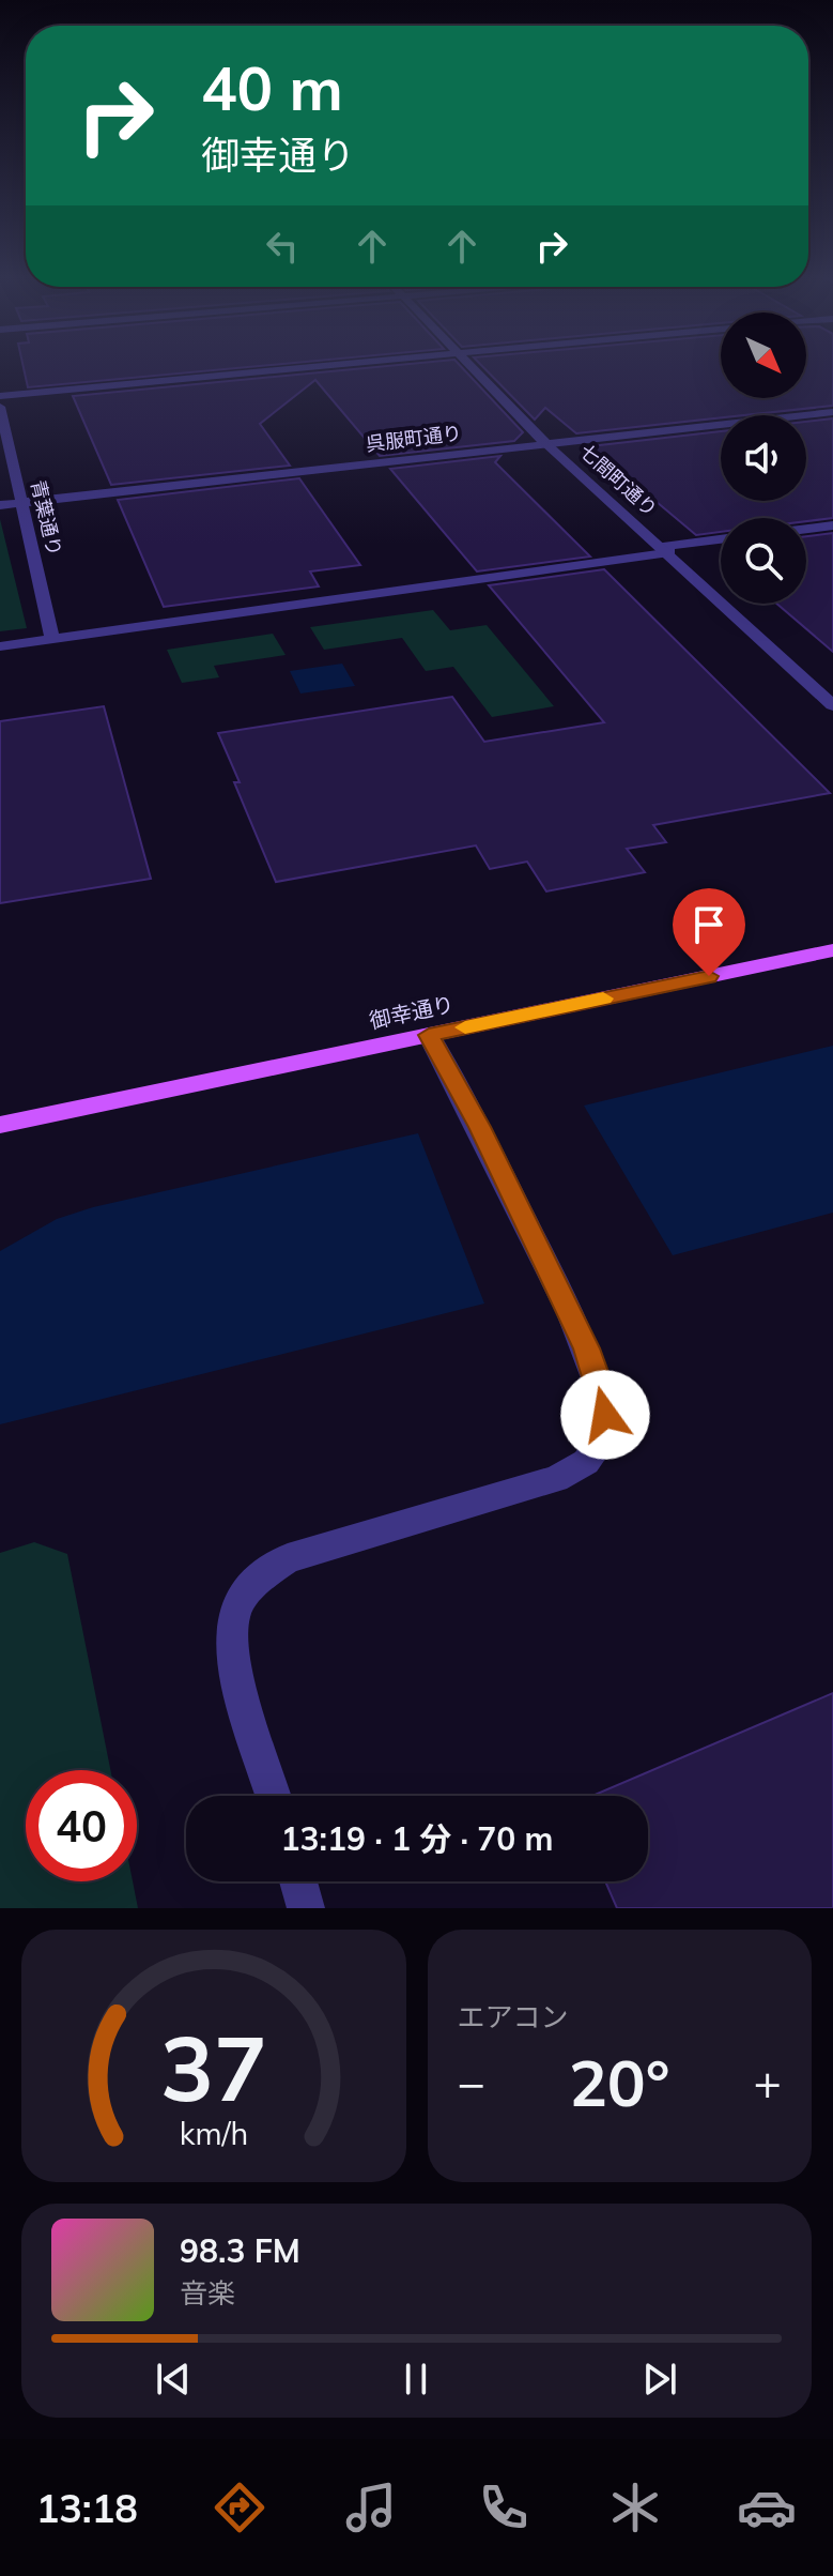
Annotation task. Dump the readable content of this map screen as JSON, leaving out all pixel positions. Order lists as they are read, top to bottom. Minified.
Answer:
{"streets":{"main road":["御幸通り"],"street":["呉服町通り","七間町通り","青葉通り"]},"crossings":[["呉服町通り","七間町通り"],["呉服町通り","青葉通り"]],"north":"bottom right","page":{"turn":["40 m","御幸通り"],"limit":"40","trip":"13:19 · 1 分 · 70 m","tile":"エアコン","heat":["−","20°","+"],"song":["98.3 FM","音楽"],"tabs":"13:18","gauge":["37","km/h"]}}
